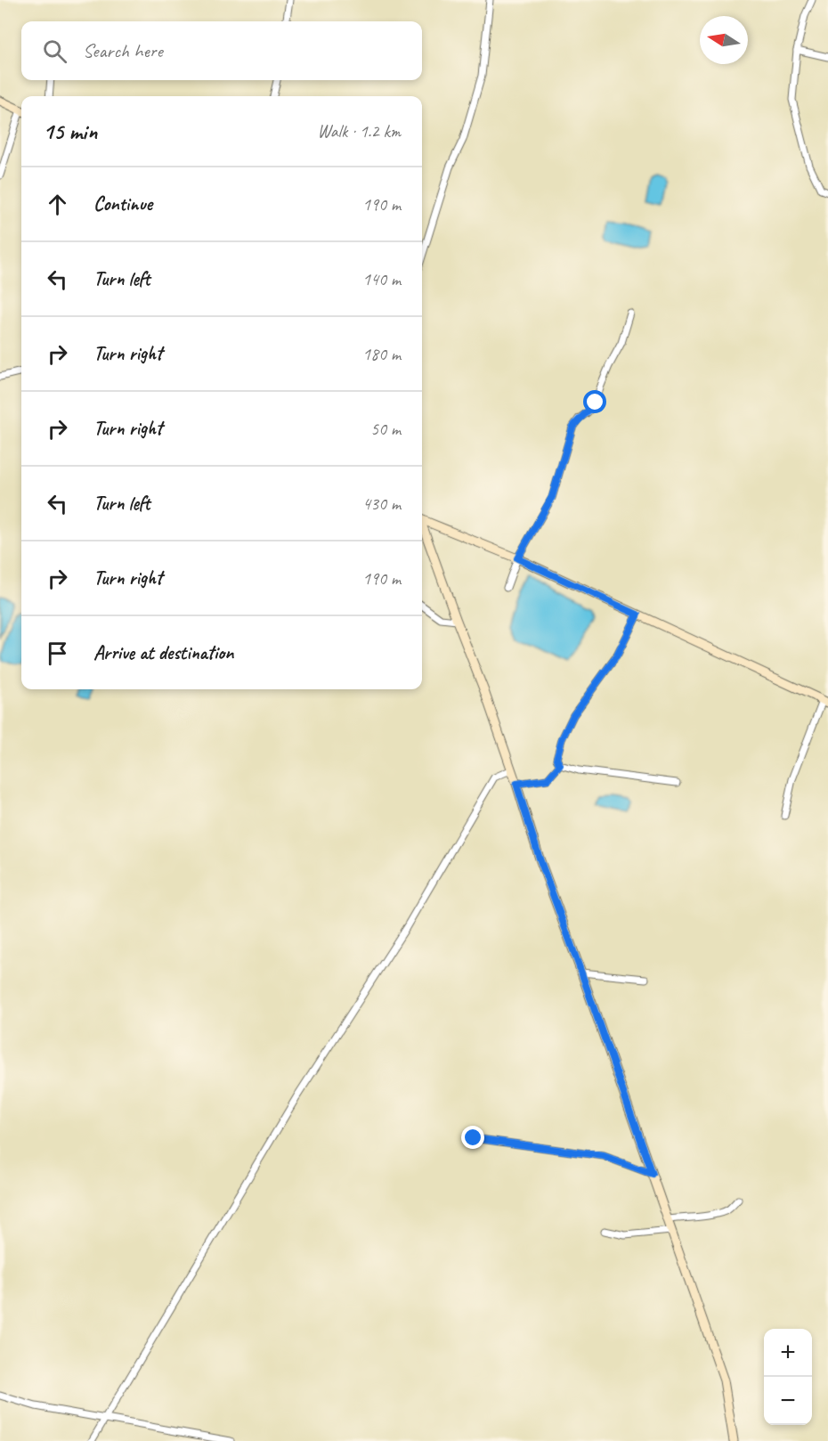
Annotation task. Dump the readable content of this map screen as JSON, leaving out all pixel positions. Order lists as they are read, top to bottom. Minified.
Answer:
{"north":"left","page":{"search":"Search here","heading":["15 min","Walk · 1.2 km"],"list":[["Continue","190 m"],["Turn left","140 m"],["Turn right","180 m"],["Turn right","50 m"],["Turn left","430 m"],["Turn right","190 m"],"Arrive at destination"],"map_buttons":["+","−"]}}
